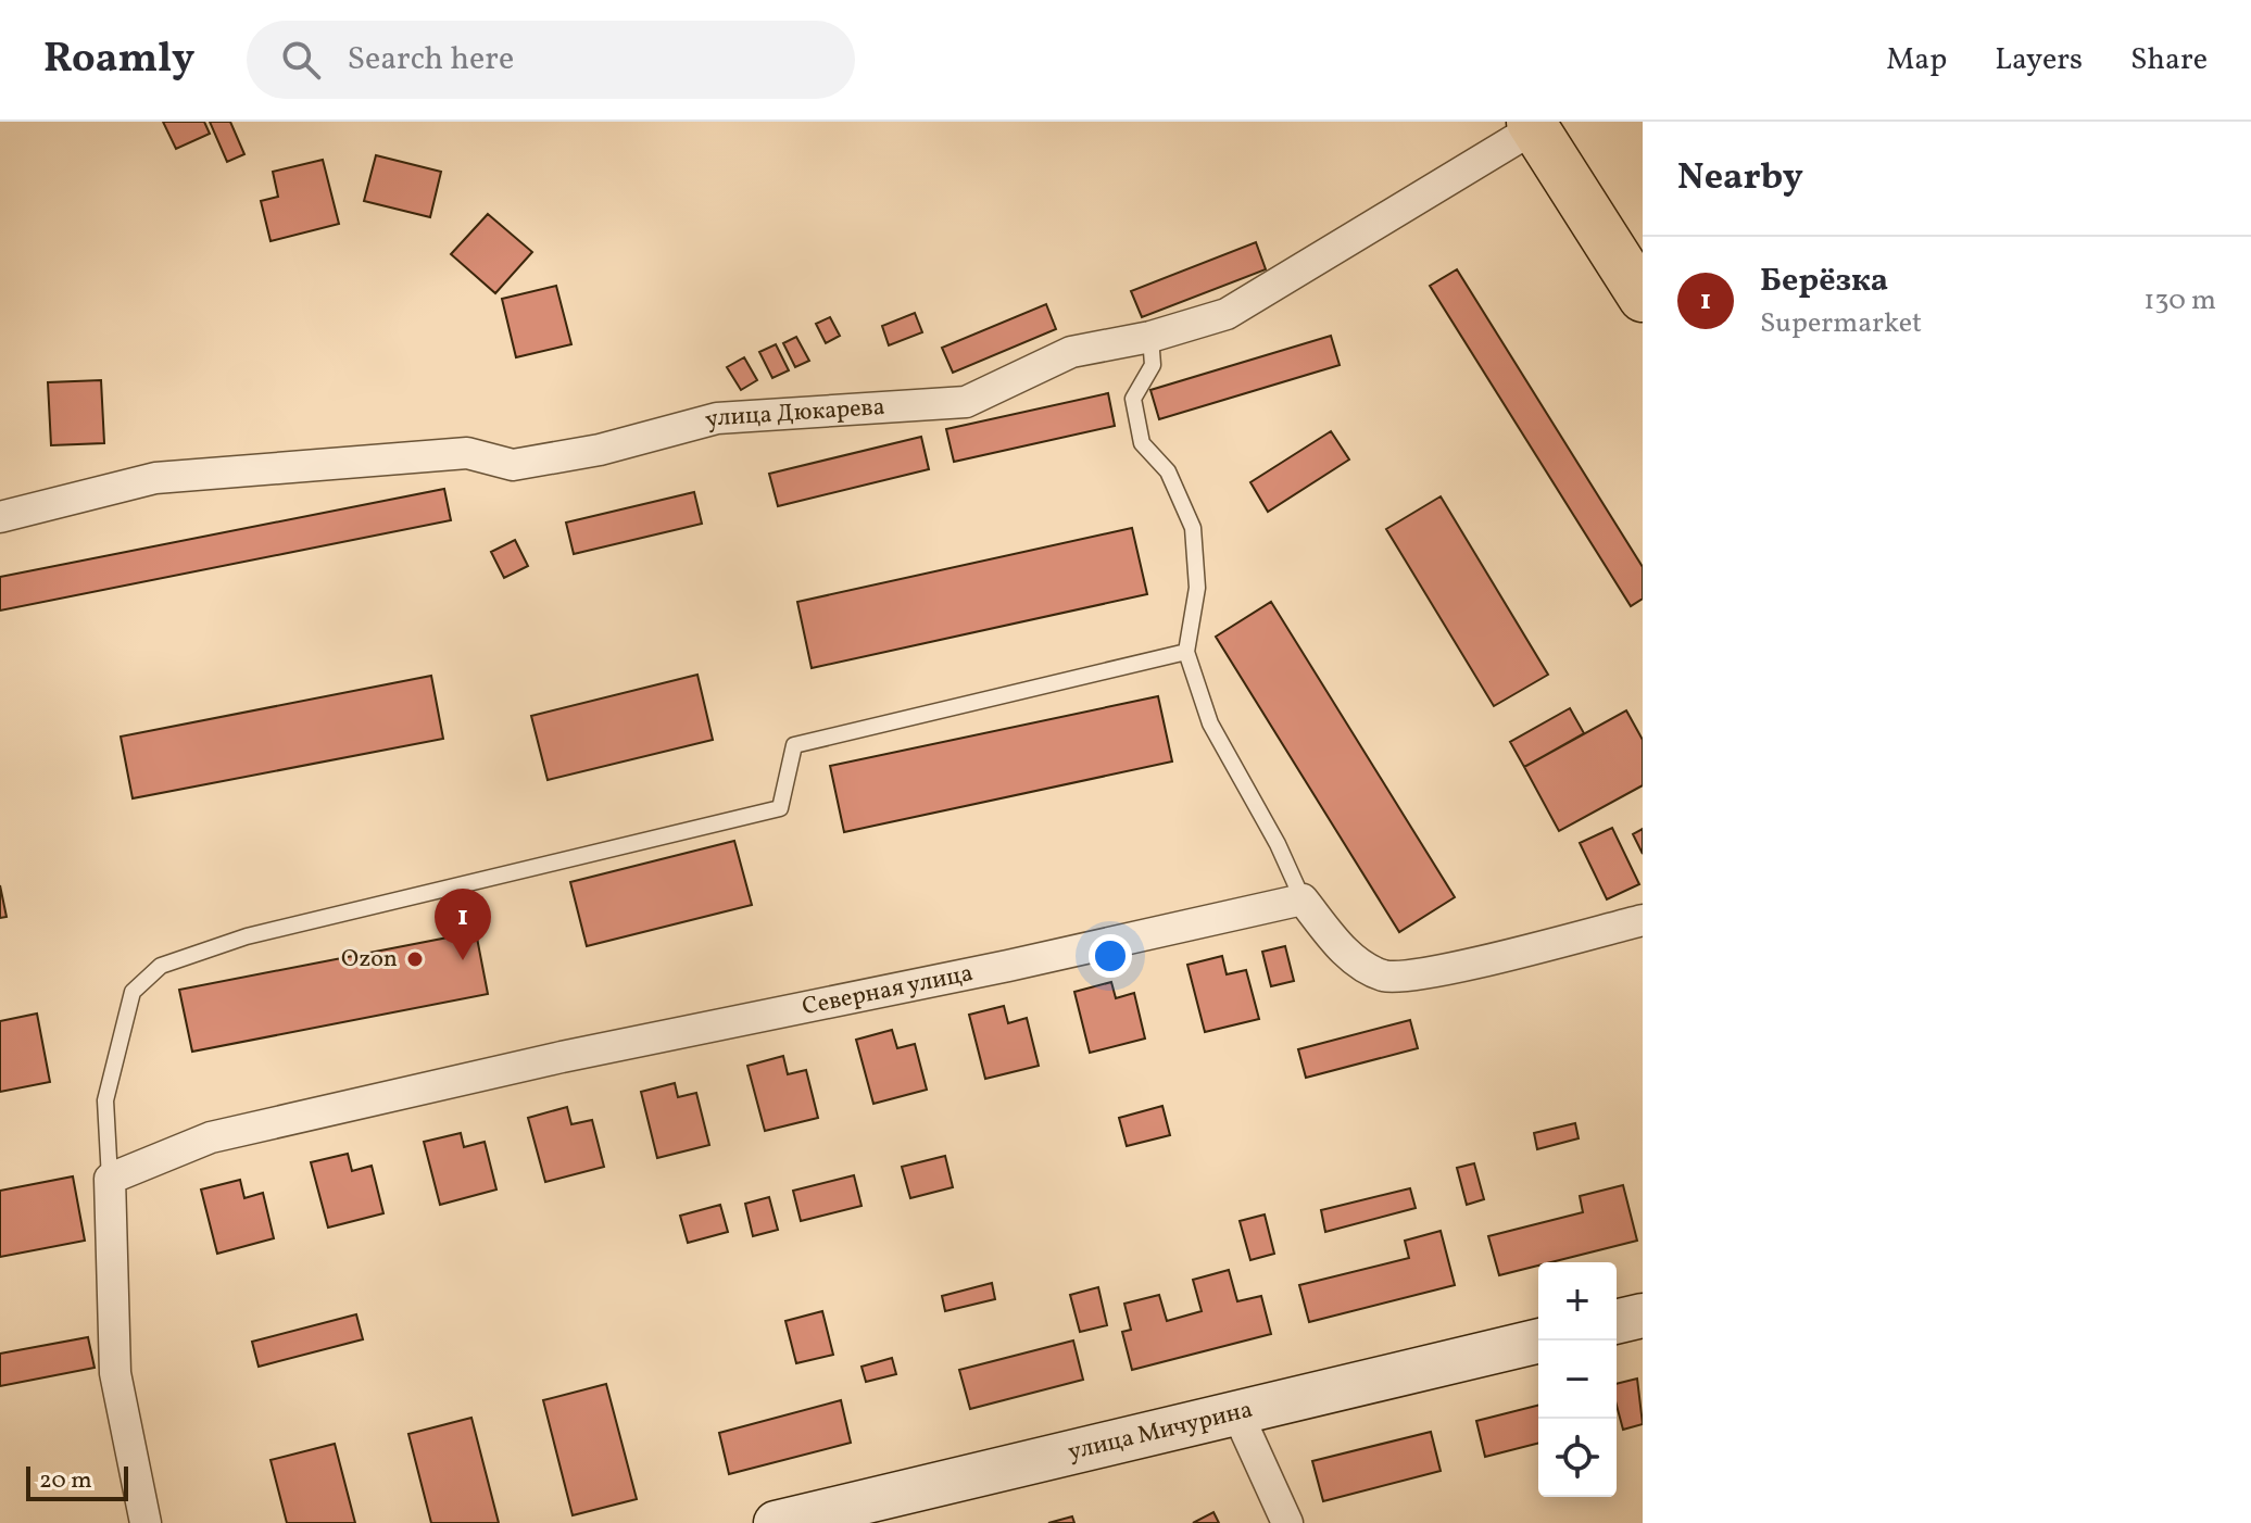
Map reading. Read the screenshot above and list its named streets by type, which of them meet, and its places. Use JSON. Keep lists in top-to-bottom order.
{
  "streets": {
    "street": ["улица Дюкарева", "Северная улица", "улица Мичурина"]
  },
  "places": ["Ozon"],
  "scale_bar": "20 m",
  "page": {
    "header": "Roamly",
    "search": "Search here",
    "nav": ["Map", "Layers", "Share"],
    "heading": "Nearby",
    "list": [
      {
        "mark": "1",
        "name": "Берёзка",
        "note": "Supermarket",
        "value": "130 m"
      }
    ],
    "pins": "1",
    "map_buttons": ["+", "−"],
    "scale": "20 m"
  }
}
